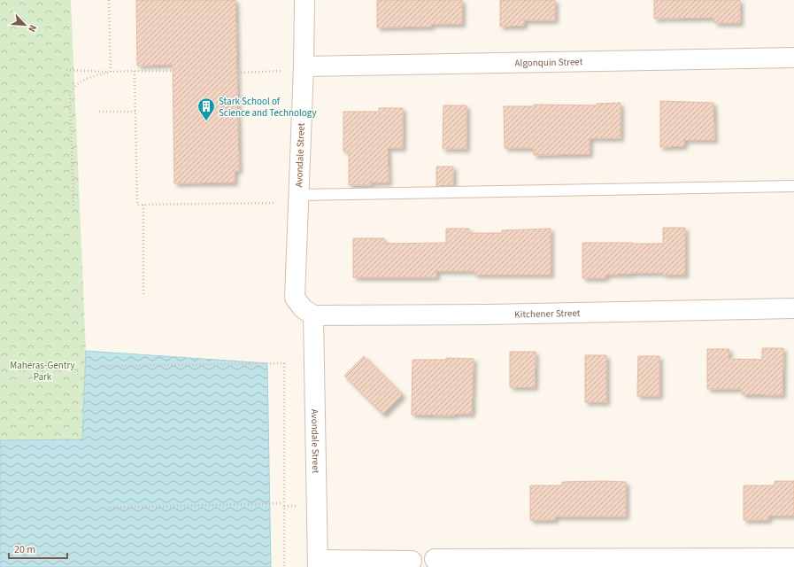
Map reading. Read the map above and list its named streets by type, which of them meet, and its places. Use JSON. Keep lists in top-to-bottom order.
{
  "streets": {
    "street": ["Algonquin Street", "Avondale Street", "Kitchener Street"]
  },
  "crossings": [
    ["Algonquin Street", "Avondale Street"],
    ["Avondale Street", "Kitchener Street"]
  ],
  "parks": ["Maheras-Gentry Park"],
  "places": {
    "building": ["Stark School of Science and Technology"]
  },
  "scale_bar": "20 m",
  "north": "bottom right"
}
